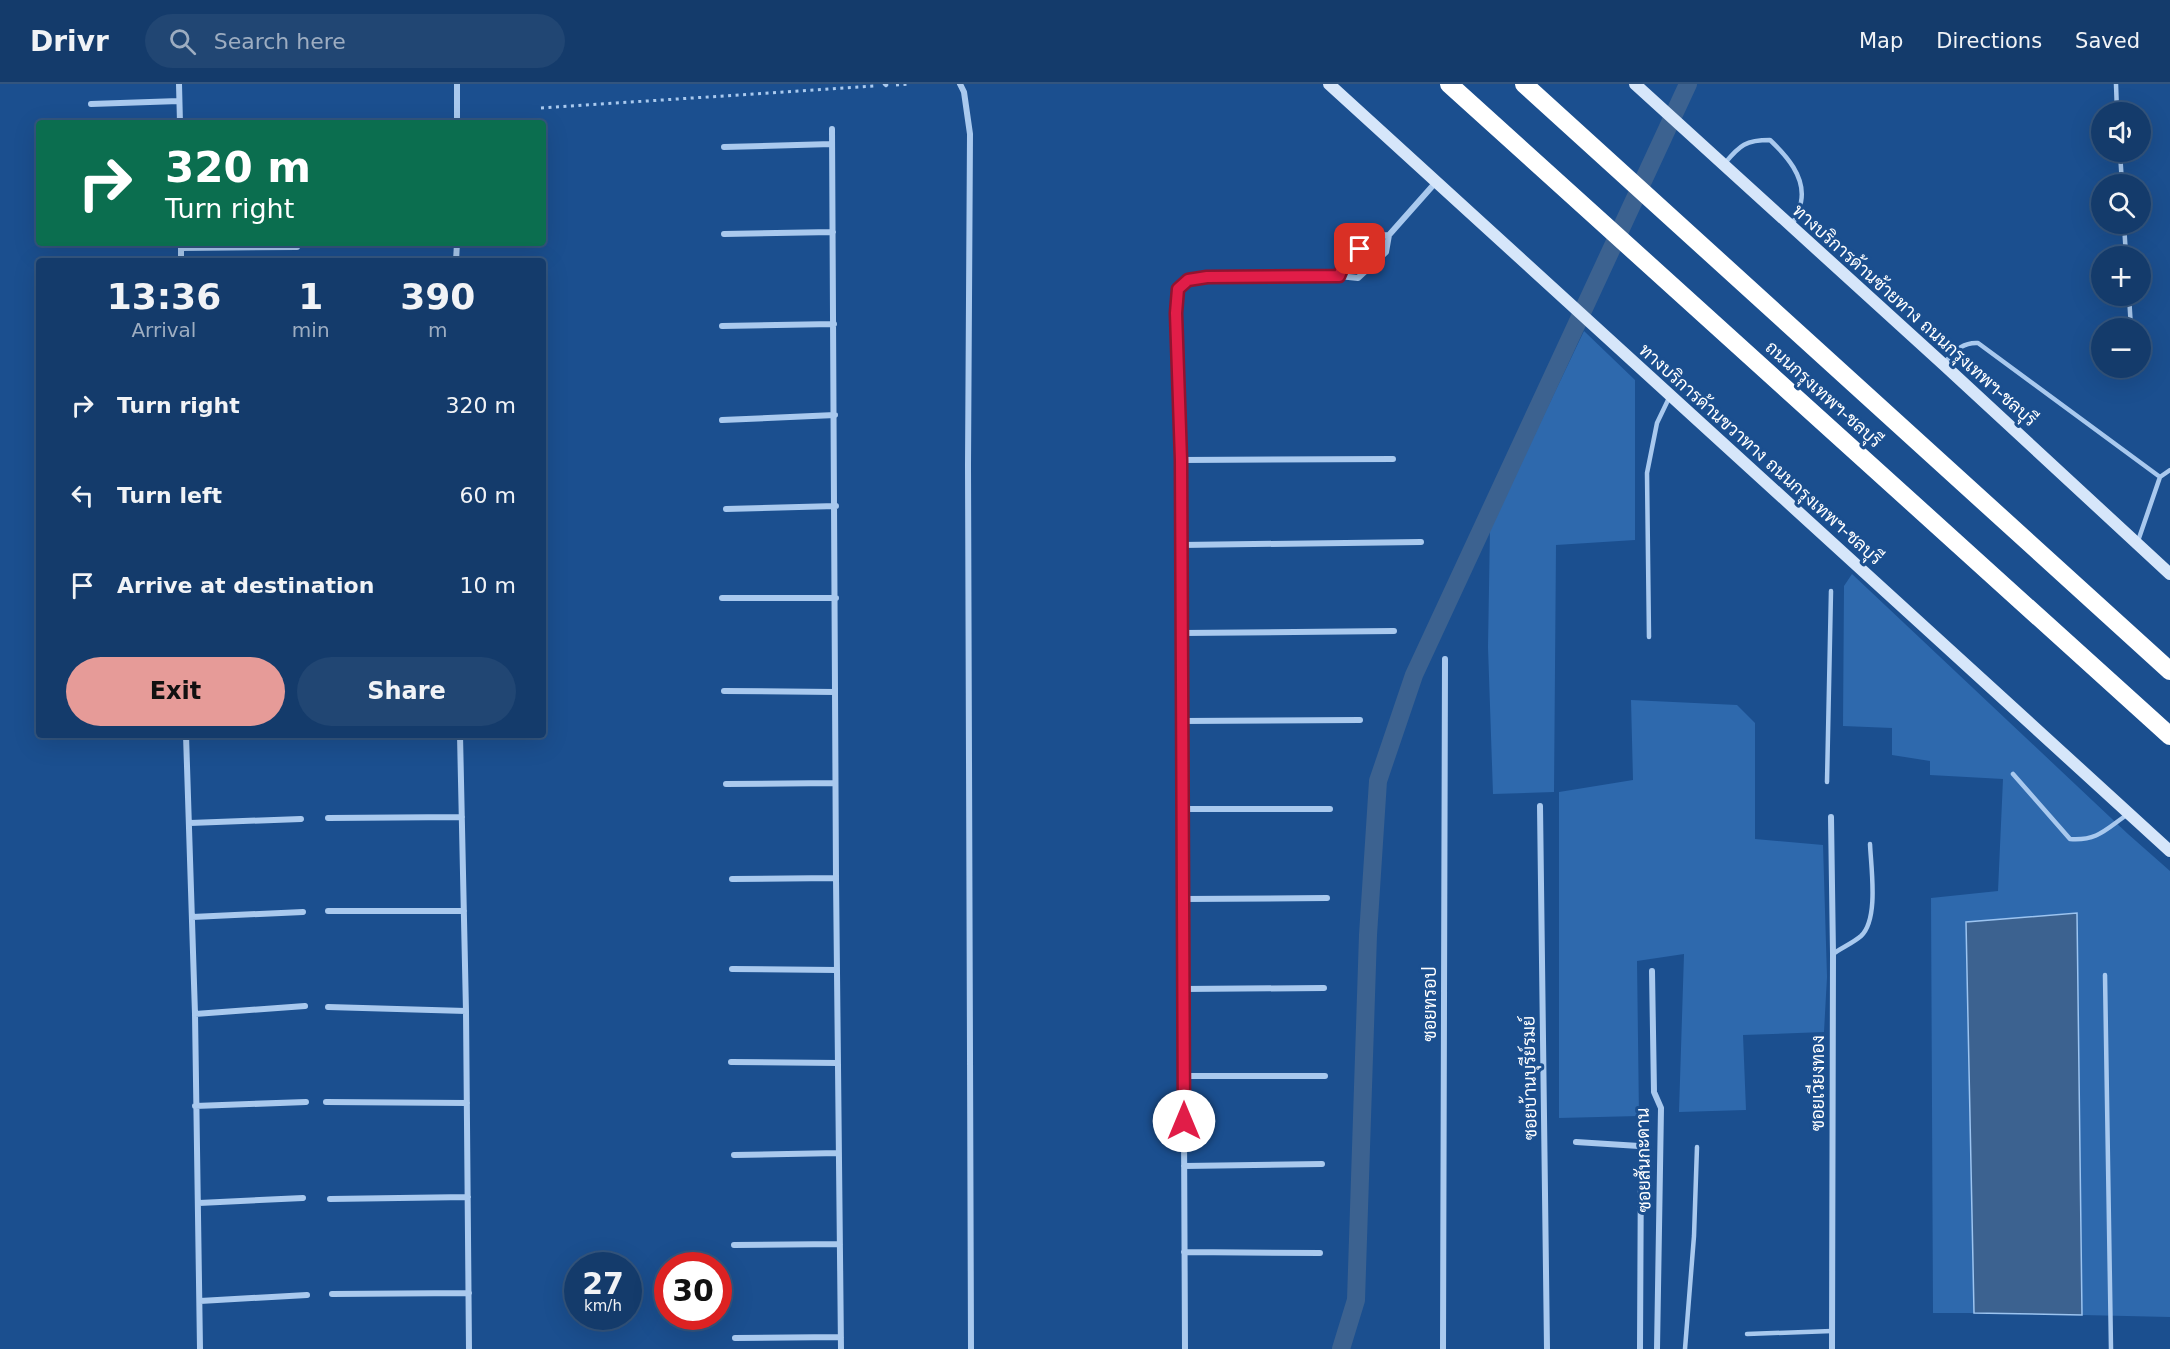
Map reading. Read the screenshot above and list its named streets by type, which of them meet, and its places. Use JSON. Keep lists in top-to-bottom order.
{
  "streets": {
    "highway": ["ถนนกรุงเทพฯ-ชลบุรี"],
    "main road": ["ทางบริการด้านซ้ายทาง ถนนกรุงเทพฯ-ชลบุรี", "ทางบริการด้านขวาทาง ถนนกรุงเทพฯ-ชลบุรี"],
    "street": [
      "ซอยทรอป",
      "ซอยบ้านบุรีย์รมย์",
      "ซอยเวียงทอง",
      "ซอยสันกะดาน"
    ]
  },
  "page": {
    "header": "Drivr",
    "search": "Search here",
    "nav": ["Map", "Directions", "Saved"],
    "map_buttons": ["+", "−"],
    "turn": ["320 m", "Turn right"],
    "eta": [
      "13:36",
      "Arrival",
      "1",
      "min",
      "390",
      "m"
    ],
    "list": [
      {
        "name": "Turn right",
        "value": "320 m"
      },
      {
        "name": "Turn left",
        "value": "60 m"
      },
      {
        "name": "Arrive at destination",
        "value": "10 m"
      }
    ],
    "buttons": ["Exit", "Share"],
    "speed": "27 km/h",
    "limit": "30"
  }
}
